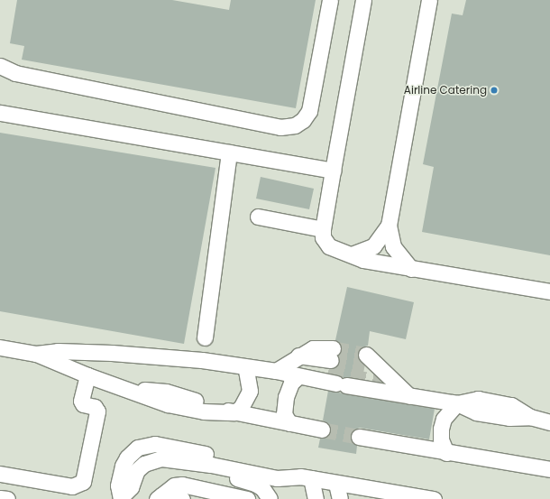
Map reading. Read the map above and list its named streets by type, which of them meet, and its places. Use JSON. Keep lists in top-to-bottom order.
{
  "places": ["Airline Catering"]
}
